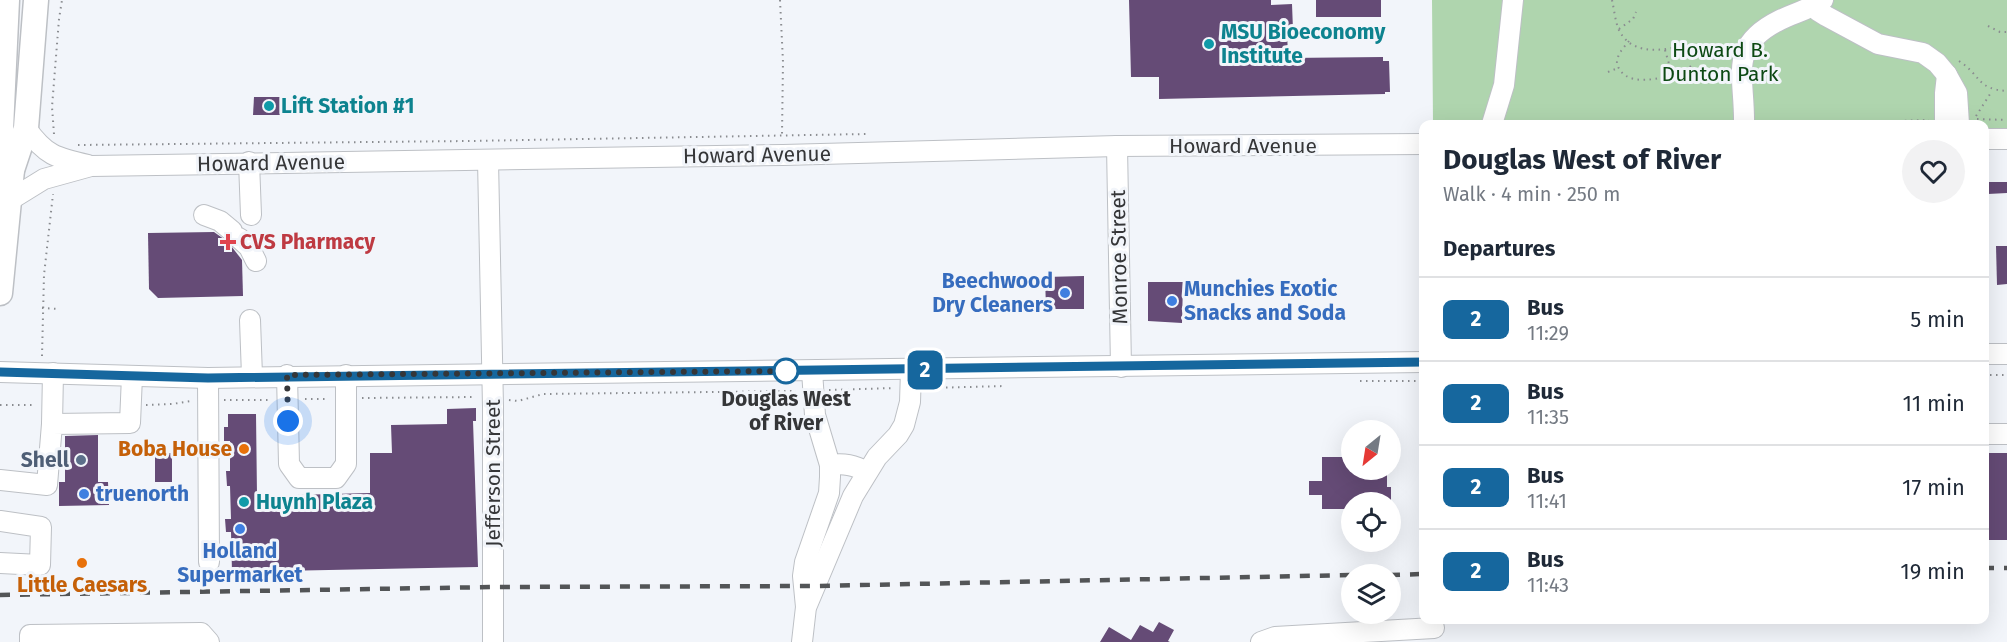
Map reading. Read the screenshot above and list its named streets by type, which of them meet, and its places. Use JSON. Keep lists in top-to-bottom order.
{
  "streets": {
    "street": ["Howard Avenue", "Monroe Street", "Jefferson Street"]
  },
  "crossings": [
    ["Howard Avenue", "Monroe Street"],
    ["Howard Avenue", "Jefferson Street"]
  ],
  "parks": ["Howard B. Dunton Park"],
  "places": {
    "other": [
      "MSU Bioeconomy Institute",
      "Lift Station #1",
      "Beechwood Dry Cleaners",
      "Munchies Exotic Snacks and Soda",
      "Douglas West of River",
      "Boba House",
      "Shell",
      "truenorth",
      "Huynh Plaza",
      "Holland Supermarket",
      "Little Caesars"
    ],
    "health": ["CVS Pharmacy"]
  },
  "lines": ["bus line 2"],
  "north": "bottom left",
  "page": {
    "on_map": "2",
    "heading": [
      ["Douglas West of River", "Walk · 4 min · 250 m"],
      "Departures"
    ],
    "list": [
      {
        "mark": "2",
        "name": "Bus",
        "note": "11:29",
        "value": "5 min"
      },
      {
        "mark": "2",
        "name": "Bus",
        "note": "11:35",
        "value": "11 min"
      },
      {
        "mark": "2",
        "name": "Bus",
        "note": "11:41",
        "value": "17 min"
      },
      {
        "mark": "2",
        "name": "Bus",
        "note": "11:43",
        "value": "19 min"
      }
    ]
  }
}
